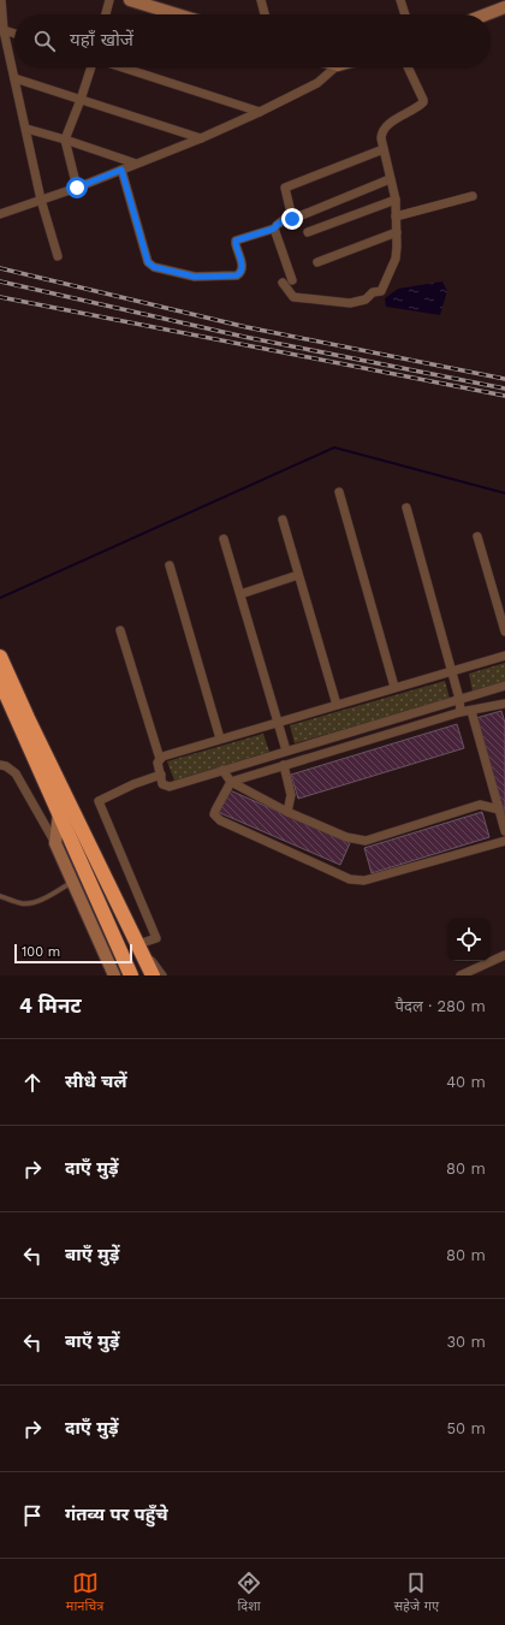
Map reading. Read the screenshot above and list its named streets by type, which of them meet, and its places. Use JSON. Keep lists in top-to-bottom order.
{
  "scale_bar": "100 m",
  "page": {
    "search": "यहाँ खोजें",
    "scale": "100 m",
    "heading": ["4 मिनट", "पैदल · 280 m"],
    "list": [
      ["सीधे चलें", "40 m"],
      ["दाएँ मुड़ें", "80 m"],
      ["बाएँ मुड़ें", "80 m"],
      ["बाएँ मुड़ें", "30 m"],
      ["दाएँ मुड़ें", "50 m"],
      "गंतव्य पर पहुँचे"
    ],
    "nav": ["मानचित्र", "दिशा", "सहेजे गए"]
  }
}
